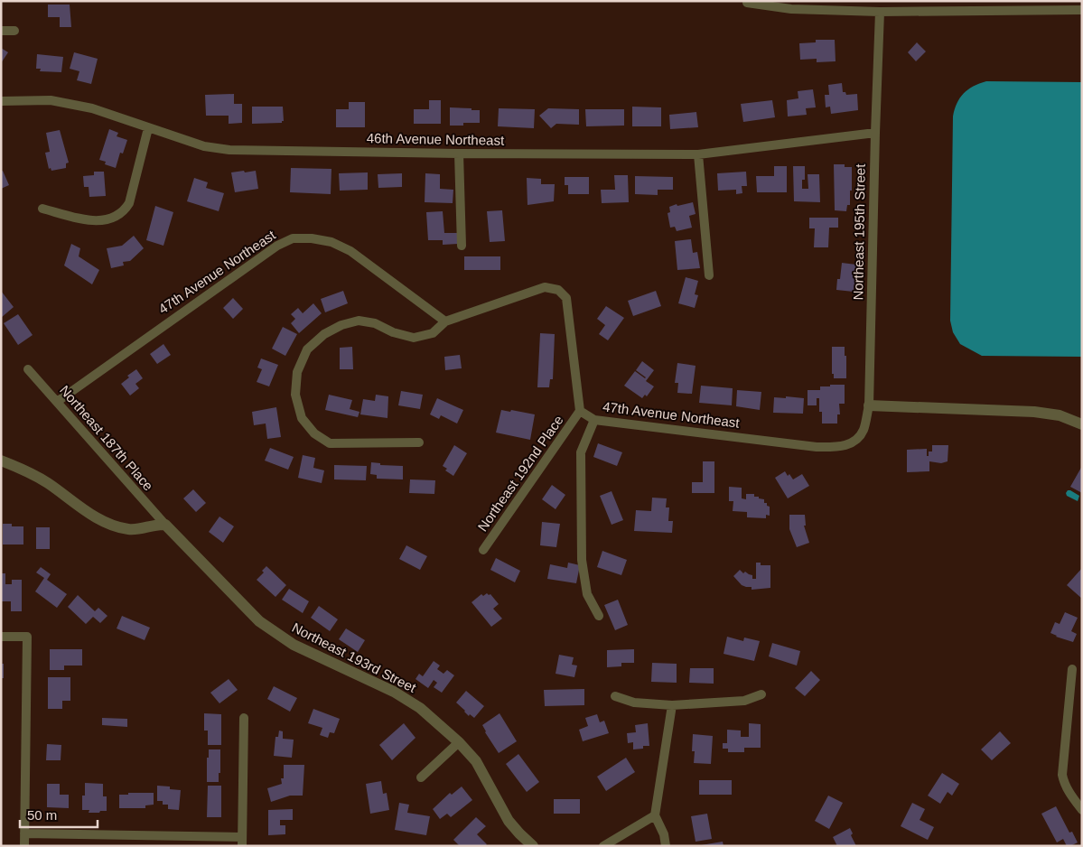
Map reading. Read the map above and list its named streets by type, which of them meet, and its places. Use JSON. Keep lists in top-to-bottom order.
{
  "streets": {
    "street": [
      "46th Avenue Northeast",
      "Northeast 195th Street",
      "47th Avenue Northeast",
      "Northeast 187th Place",
      "Northeast 192nd Place",
      "Northeast 193rd Street"
    ]
  },
  "crossings": [
    ["46th Avenue Northeast", "Northeast 195th Street"],
    ["Northeast 195th Street", "47th Avenue Northeast"],
    ["47th Avenue Northeast", "Northeast 187th Place"],
    ["47th Avenue Northeast", "Northeast 192nd Place"],
    ["Northeast 187th Place", "Northeast 193rd Street"]
  ],
  "scale_bar": "50 m"
}
